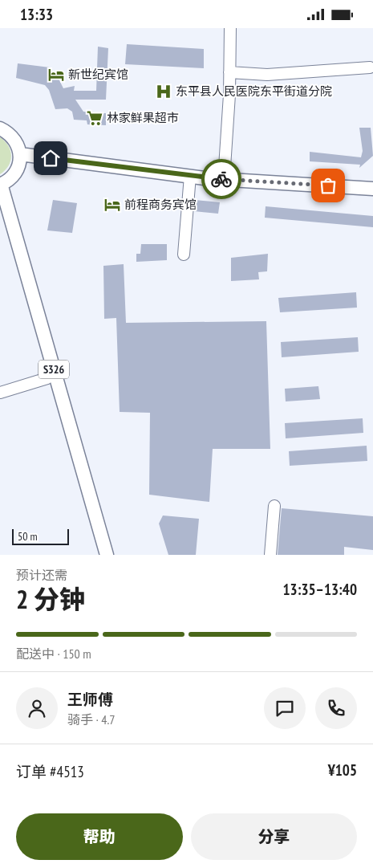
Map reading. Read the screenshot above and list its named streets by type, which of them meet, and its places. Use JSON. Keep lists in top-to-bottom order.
{
  "streets": {
    "main road": ["S326"]
  },
  "places": {
    "hotel": ["新世纪宾馆", "前程商务宾馆"],
    "hospital": ["东平县人民医院东平街道分院"],
    "supermarket": ["林家鲜果超市"]
  },
  "scale_bar": "50 m",
  "page": {
    "status": "13:33",
    "scale": "50 m",
    "heading": ["2 分钟", "预计还需", "13:35–13:40"],
    "panel": [
      "王师傅",
      "骑手 · 4.7",
      "订单 #4513",
      "¥105"
    ],
    "bar": "配送中 · 150 m",
    "buttons": ["帮助", "分享"]
  }
}
